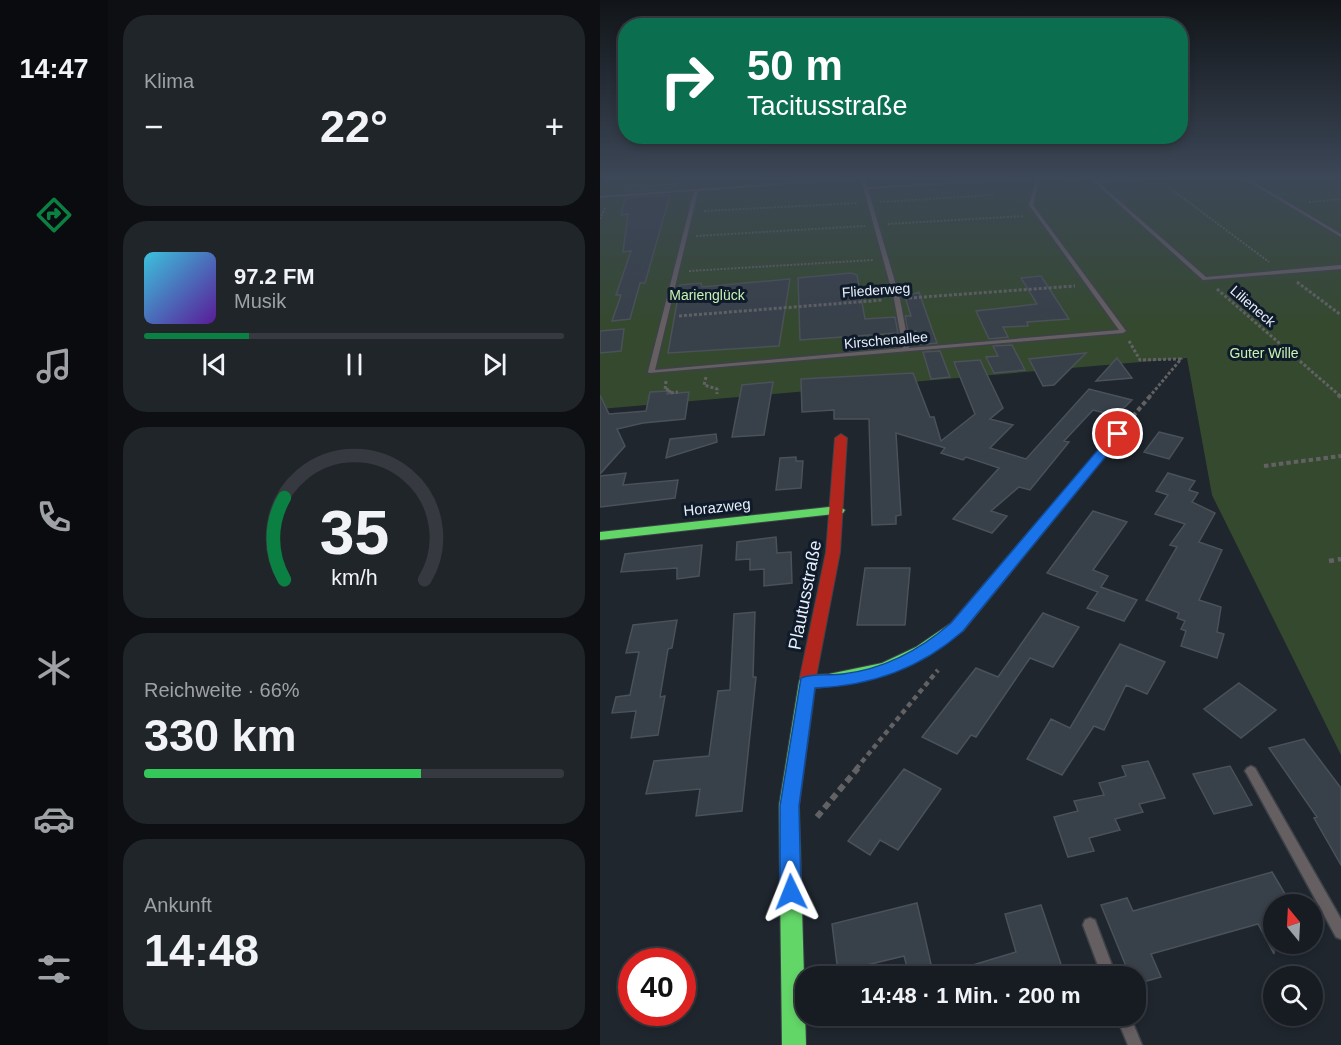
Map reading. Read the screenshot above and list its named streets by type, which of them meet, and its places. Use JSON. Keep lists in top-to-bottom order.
{
  "streets": {
    "street": ["Horazweg", "Plautusstraße"],
    "lane": ["Kirschenallee"],
    "path": ["Fliederweg", "Lilieneck"]
  },
  "crossings": [
    ["Fliederweg", "Kirschenallee"],
    ["Horazweg", "Plautusstraße"]
  ],
  "parks": ["Marienglück", "Guter Wille"],
  "north": "top",
  "page": {
    "tabs": "14:47",
    "tile": [
      "Klima",
      ["Reichweite · 66%", "330 km"],
      ["Ankunft", "14:48"]
    ],
    "turn": ["50 m", "Tacitusstraße"],
    "heat": ["−", "22°", "+"],
    "song": ["97.2 FM", "Musik"],
    "limit": "40",
    "trip": "14:48 · 1 Min. · 200 m",
    "gauge": ["35", "km/h"]
  }
}
